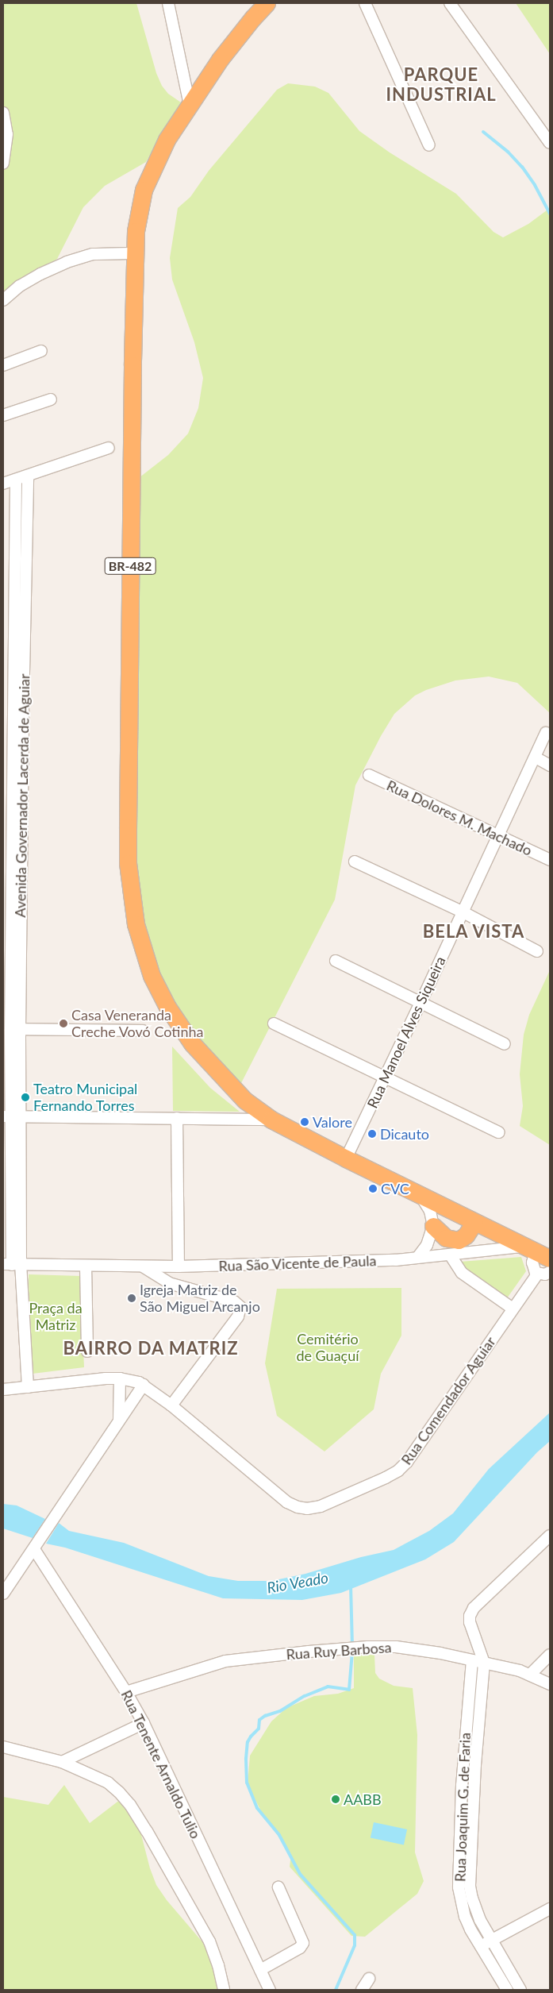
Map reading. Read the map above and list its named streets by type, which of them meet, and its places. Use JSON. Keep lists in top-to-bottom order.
{
  "streets": {
    "highway": ["BR-482"],
    "street": [
      "Avenida Governador Lacerda de Aguiar",
      "Rua Dolores M. Machado",
      "Rua Manoel Alves Siqueira",
      "Rua São Vicente de Paula",
      "Rua Comendador Aguiar",
      "Rua Ruy Barbosa",
      "Rua Tenente Arnaldo Tulio",
      "Rua Joaquim G. de Faria"
    ]
  },
  "crossings": [
    ["BR-482", "Rua Manoel Alves Siqueira"],
    ["BR-482", "Rua São Vicente de Paula"],
    ["Avenida Governador Lacerda de Aguiar", "Rua São Vicente de Paula"],
    ["Rua Dolores M. Machado", "Rua Manoel Alves Siqueira"],
    ["Rua Ruy Barbosa", "Rua Tenente Arnaldo Tulio"],
    ["Rua Ruy Barbosa", "Rua Joaquim G. de Faria"]
  ],
  "districts": ["PARQUE INDUSTRIAL", "BELA VISTA", "BAIRRO DA MATRIZ"],
  "water": ["Rio Veado"],
  "parks": ["Praça da Matriz", "Cemitério de Guaçuí"],
  "places": [
    "Casa Veneranda Creche Vovó Cotinha",
    "Teatro Municipal Fernando Torres",
    "Valore",
    "Dicauto",
    "CVC",
    "Igreja Matriz de São Miguel Arcanjo",
    "AABB"
  ]
}
